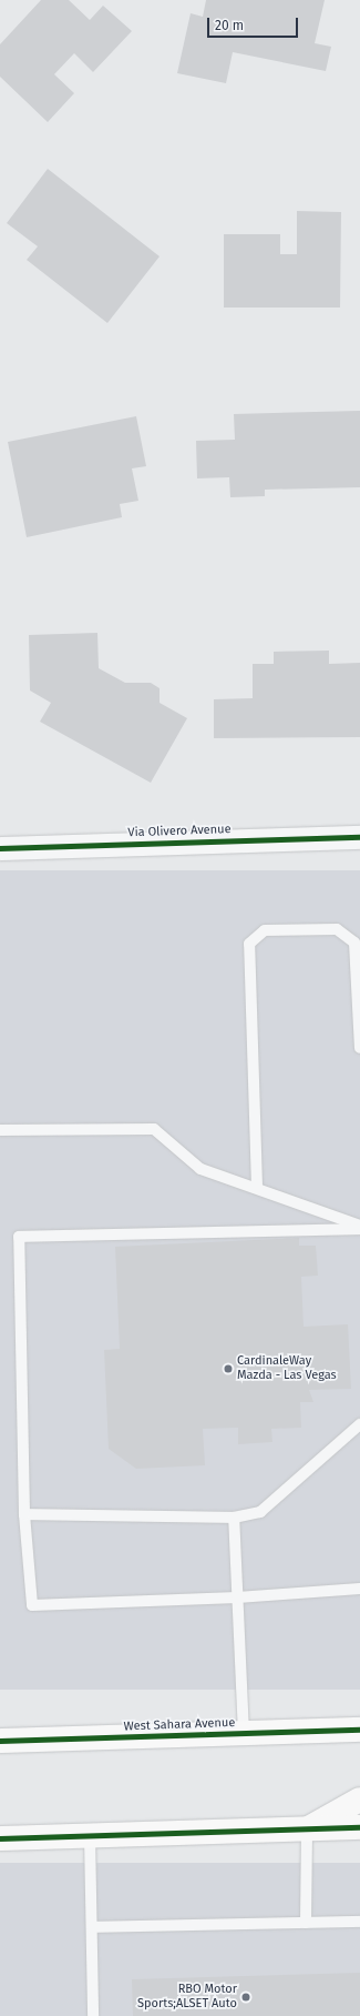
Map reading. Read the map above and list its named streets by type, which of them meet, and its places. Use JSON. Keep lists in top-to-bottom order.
{
  "streets": {
    "main road": ["West Sahara Avenue"],
    "street": ["Via Olivero Avenue"]
  },
  "places": ["CardinaleWay Mazda - Las Vegas", "RBO Motor Sports;ALSET Auto"],
  "scale_bar": "20 m"
}
